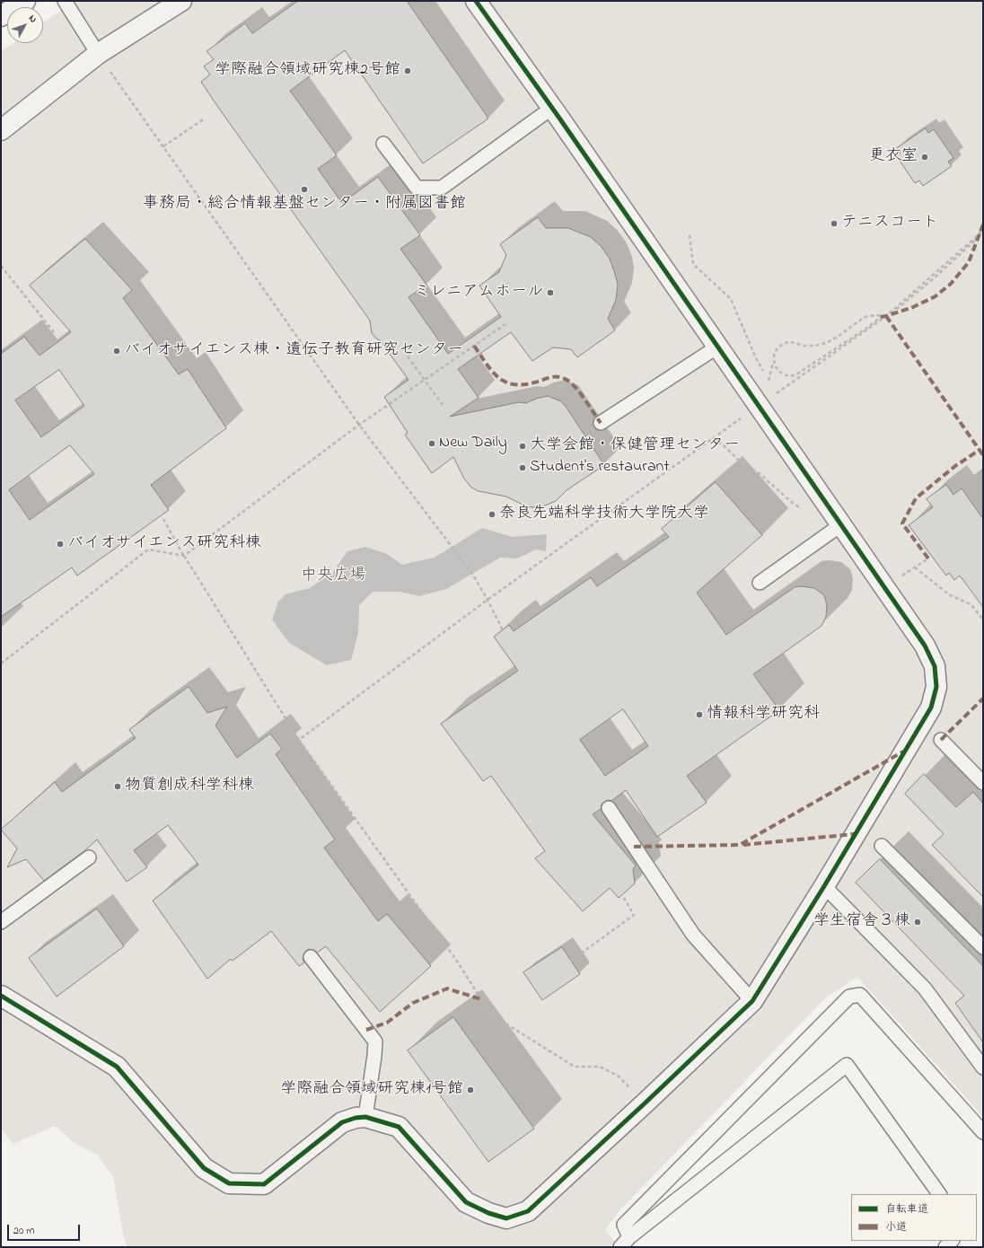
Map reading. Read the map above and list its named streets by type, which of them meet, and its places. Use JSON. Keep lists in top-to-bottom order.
{
  "parks": ["中央広場"],
  "places": [
    "学際融合領域研究棟2号館",
    "更衣室",
    "事務局・総合情報基盤センター・附属図書館",
    "テニスコート",
    "ミレニアムホール",
    "バイオサイエンス棟・遺伝子教育研究センター",
    "New Daily",
    "大学会館・保健管理センター",
    "Student's restaurant",
    "奈良先端科学技術大学院大学",
    "バイオサイエンス研究科棟",
    "情報科学研究科",
    "物質創成科学科棟",
    "学生宿舎３棟",
    "学際融合領域研究棟1号館"
  ],
  "legend": ["自転車道", "小道"],
  "scale_bar": "20 m",
  "north": "top right"
}
